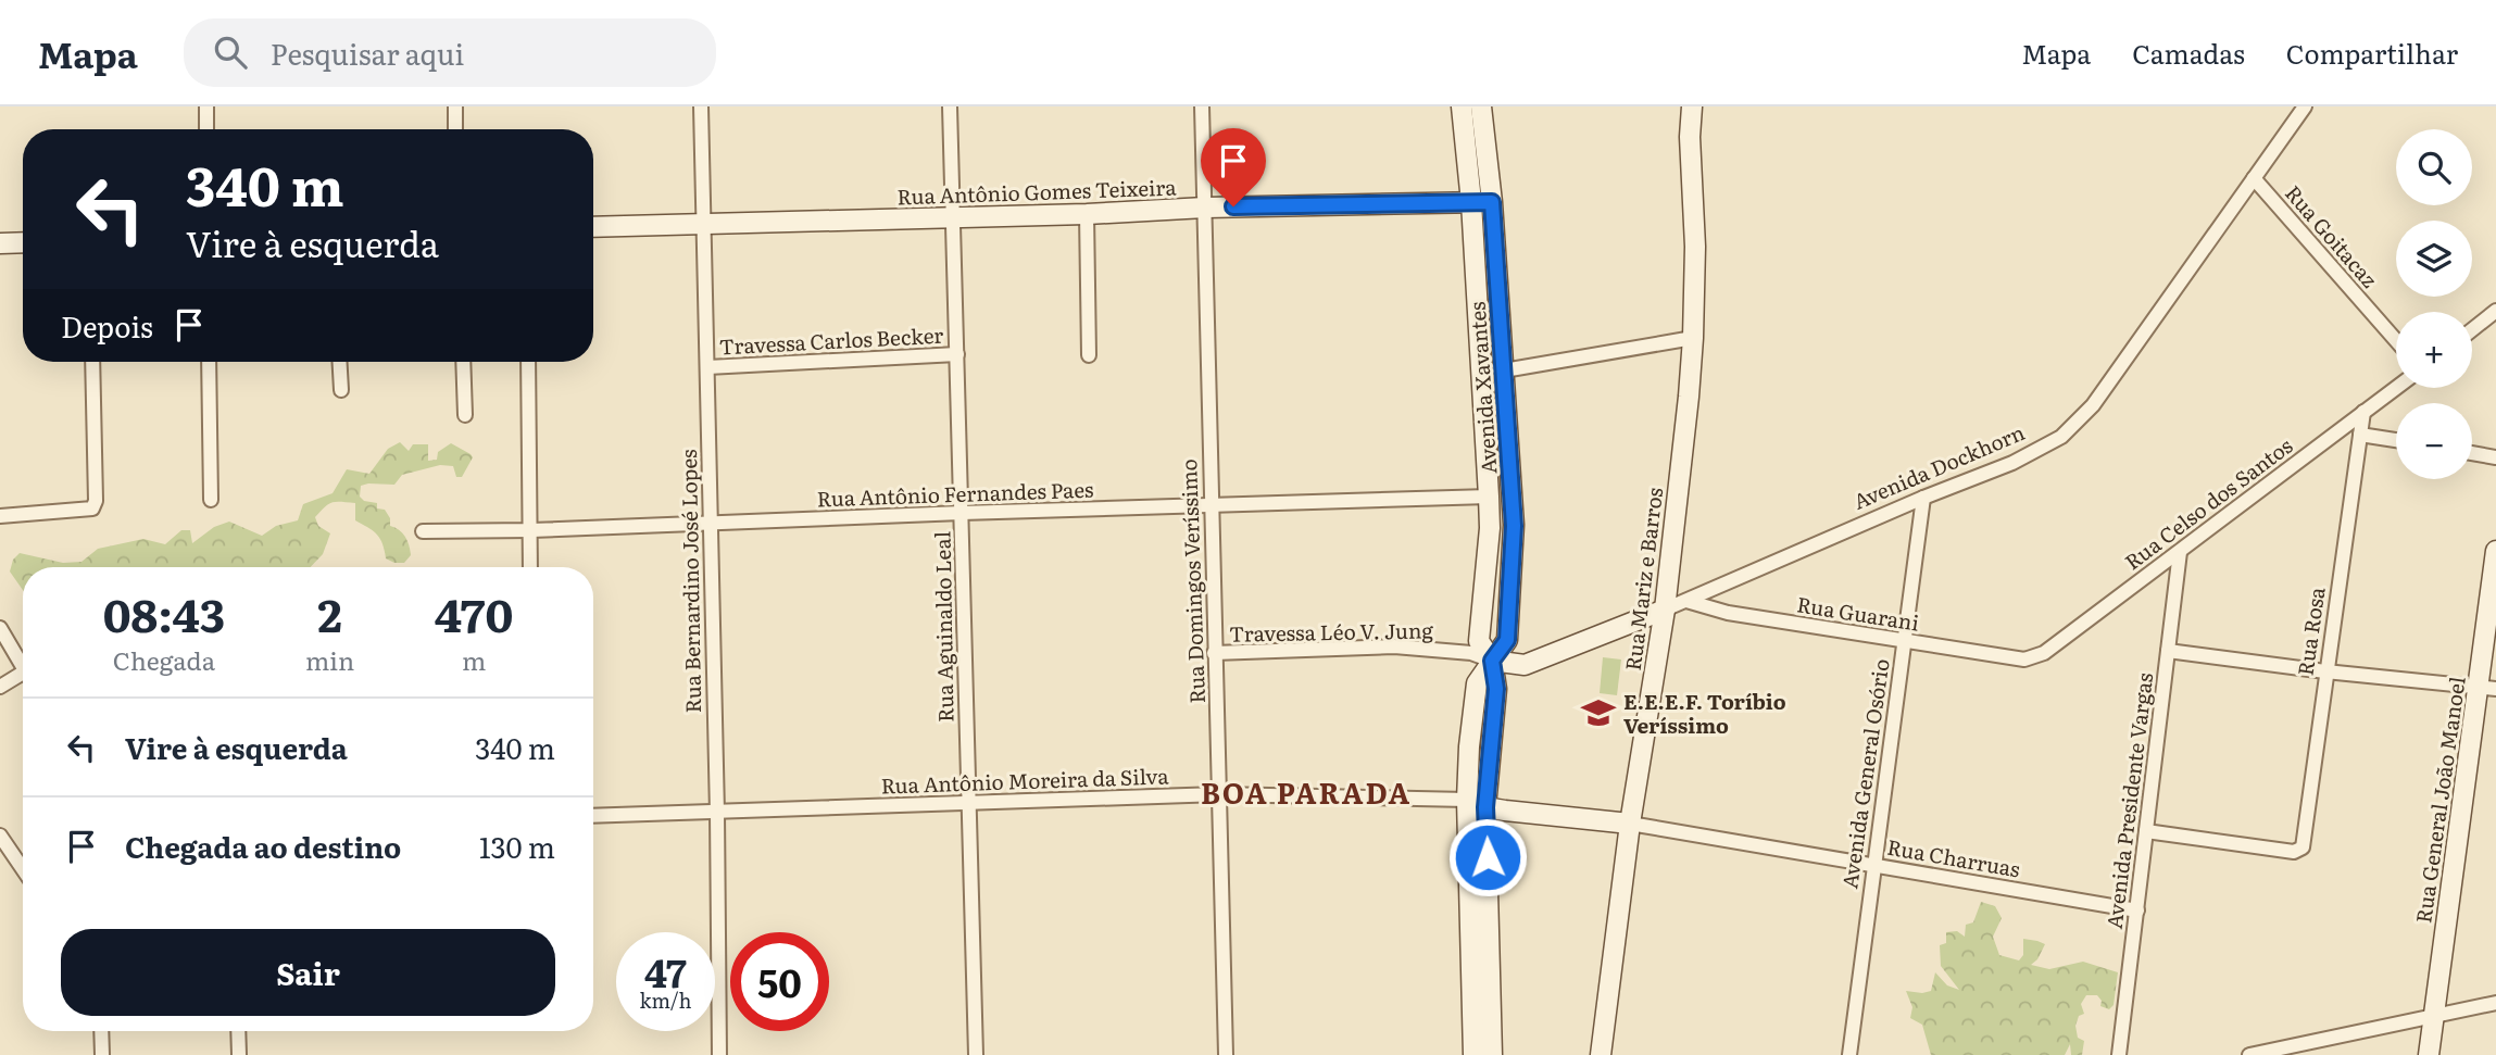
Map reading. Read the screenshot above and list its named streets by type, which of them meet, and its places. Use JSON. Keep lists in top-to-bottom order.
{
  "streets": {
    "street": [
      "Rua Antônio Gomes Teixeira",
      "Rua Goitacaz",
      "Travessa Carlos Becker",
      "Avenida Xavantes",
      "Avenida Dockhorn",
      "Rua Antônio Fernandes Paes",
      "Rua Celso dos Santos",
      "Rua Mariz e Barros",
      "Rua Bernardino José Lopes",
      "Rua Domingos Veríssimo",
      "Rua Guarani",
      "Rua Aguinaldo Leal",
      "Travessa Léo V. Jung",
      "Rua Rosa",
      "Avenida General Osório",
      "Rua Antônio Moreira da Silva",
      "Rua General João Manoel",
      "Avenida Presidente Vargas",
      "Rua Charruas"
    ]
  },
  "crossings": [
    ["Rua Antônio Gomes Teixeira", "Avenida Xavantes"],
    ["Rua Antônio Gomes Teixeira", "Rua Bernardino José Lopes"],
    ["Rua Antônio Gomes Teixeira", "Rua Domingos Veríssimo"],
    ["Rua Antônio Gomes Teixeira", "Rua Aguinaldo Leal"],
    ["Rua Goitacaz", "Avenida Dockhorn"],
    ["Travessa Carlos Becker", "Rua Bernardino José Lopes"],
    ["Travessa Carlos Becker", "Rua Aguinaldo Leal"],
    ["Avenida Xavantes", "Avenida Dockhorn"],
    ["Avenida Xavantes", "Rua Antônio Fernandes Paes"],
    ["Avenida Xavantes", "Travessa Léo V. Jung"],
    ["Avenida Dockhorn", "Rua Mariz e Barros"],
    ["Avenida Dockhorn", "Rua Guarani"],
    ["Avenida Dockhorn", "Travessa Léo V. Jung"],
    ["Avenida Dockhorn", "Avenida General Osório"],
    ["Rua Antônio Fernandes Paes", "Rua Bernardino José Lopes"],
    ["Rua Antônio Fernandes Paes", "Rua Domingos Veríssimo"],
    ["Rua Antônio Fernandes Paes", "Rua Aguinaldo Leal"],
    ["Rua Celso dos Santos", "Rua Guarani"],
    ["Rua Celso dos Santos", "Rua Rosa"],
    ["Rua Celso dos Santos", "Avenida Presidente Vargas"],
    ["Rua Mariz e Barros", "Rua Charruas"],
    ["Rua Bernardino José Lopes", "Rua Antônio Moreira da Silva"],
    ["Rua Domingos Veríssimo", "Travessa Léo V. Jung"],
    ["Rua Domingos Veríssimo", "Rua Antônio Moreira da Silva"],
    ["Rua Guarani", "Avenida General Osório"],
    ["Rua Aguinaldo Leal", "Rua Antônio Moreira da Silva"],
    ["Rua Rosa", "Avenida Presidente Vargas"],
    ["Avenida General Osório", "Rua Charruas"],
    ["Avenida Presidente Vargas", "Rua Charruas"]
  ],
  "districts": ["BOA PARADA"],
  "places": {
    "school or university": ["E.E.E.F. Toríbio Veríssimo"]
  },
  "page": {
    "header": "Mapa",
    "search": "Pesquisar aqui",
    "nav": ["Mapa", "Camadas", "Compartilhar"],
    "map_buttons": ["+", "−"],
    "turn": ["340 m", "Vire à esquerda"],
    "then": "Depois",
    "eta": [
      "08:43",
      "Chegada",
      "2",
      "min",
      "470",
      "m"
    ],
    "list": [
      {
        "name": "Vire à esquerda",
        "value": "340 m"
      },
      {
        "name": "Chegada ao destino",
        "value": "130 m"
      }
    ],
    "buttons": "Sair",
    "speed": "47 km/h",
    "limit": "50"
  }
}
